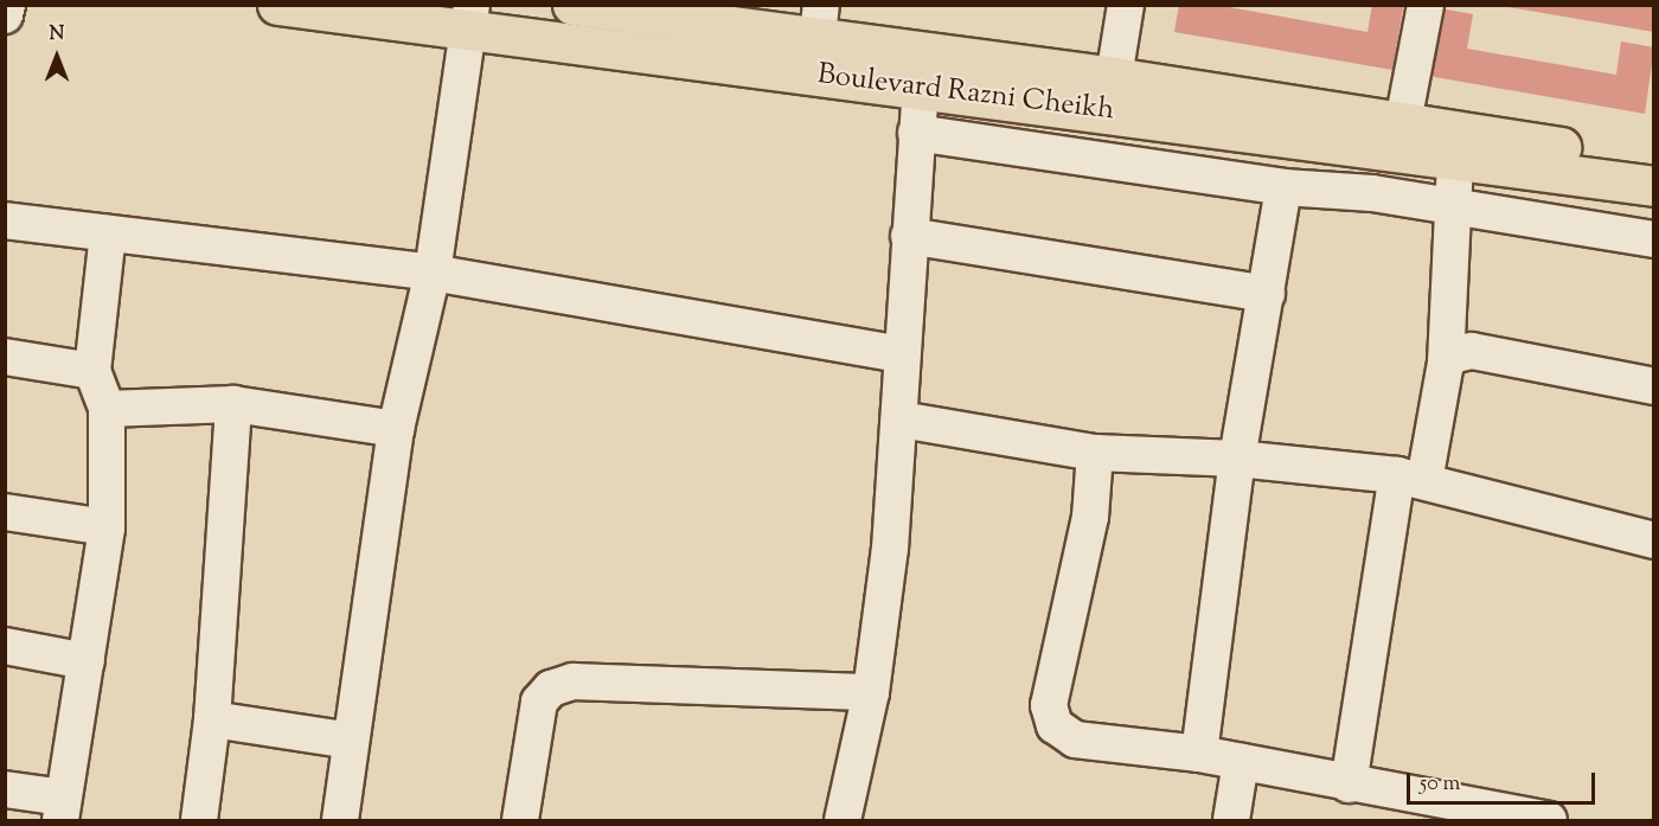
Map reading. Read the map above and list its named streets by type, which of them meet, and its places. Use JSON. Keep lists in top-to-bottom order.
{
  "streets": {
    "main road": ["Boulevard Razni Cheikh"]
  },
  "scale_bar": "50 m",
  "north": "top"
}
